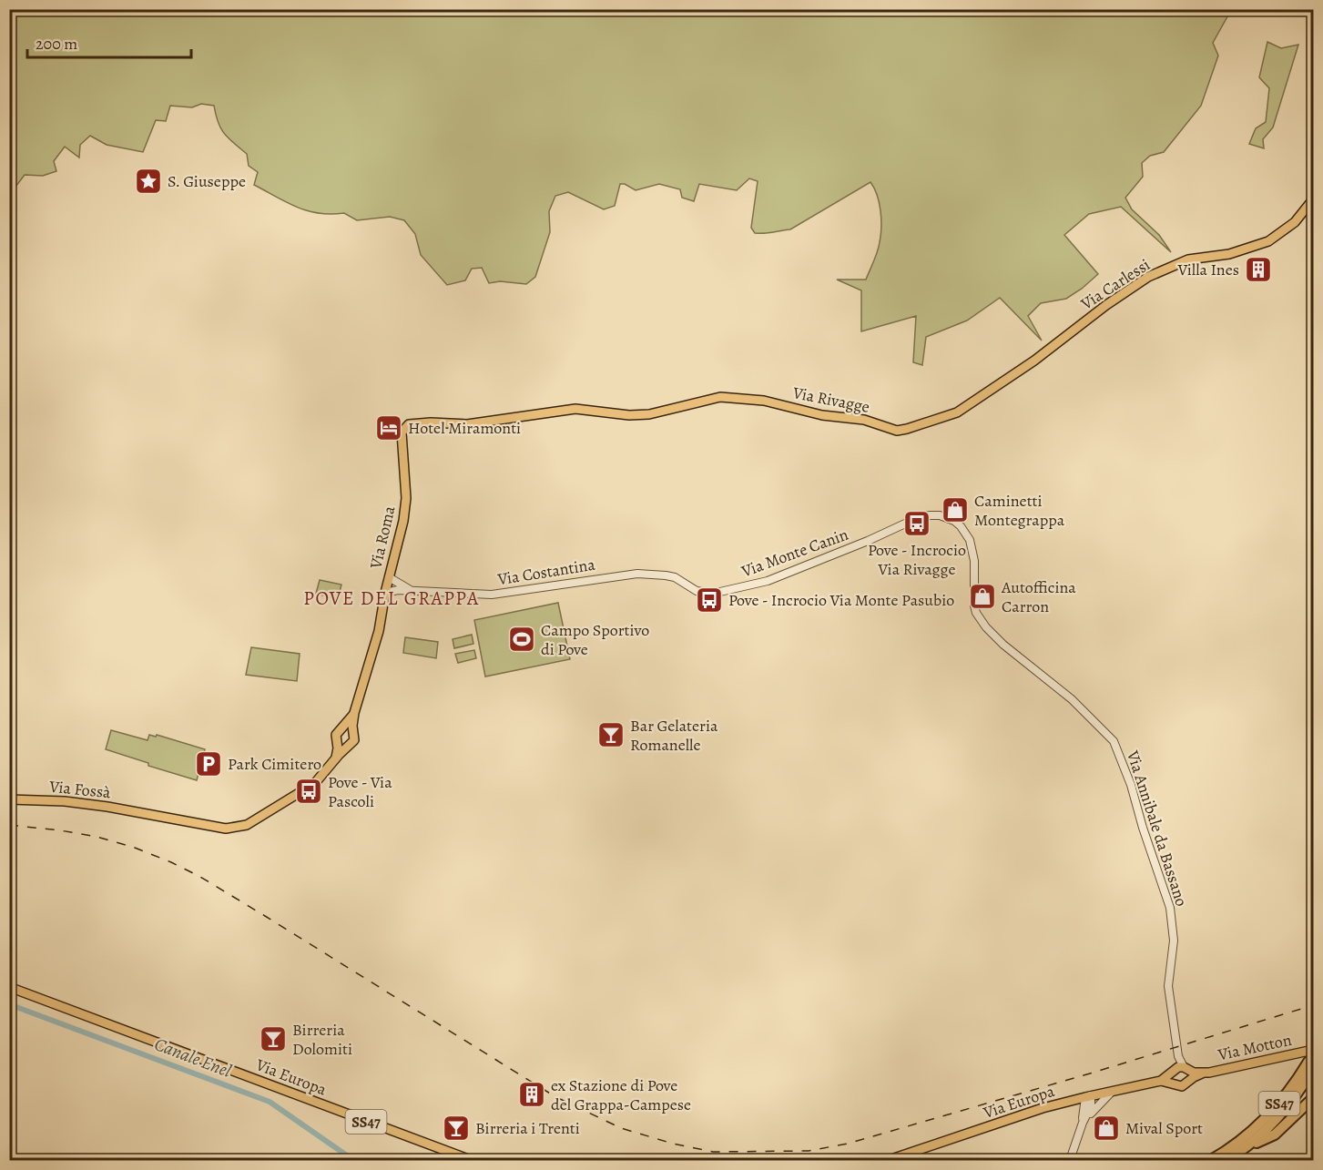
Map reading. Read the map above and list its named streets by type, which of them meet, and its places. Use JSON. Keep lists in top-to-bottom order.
{
  "streets": {
    "highway": ["SS47"],
    "main road": [
      "Via Carlessi",
      "Via Rivagge",
      "Via Roma",
      "Via Fossà",
      "Via Motton",
      "Via Europa"
    ],
    "street": ["Via Monte Canin", "Via Costantina", "Via Annibale da Bassano"]
  },
  "crossings": [
    ["Via Carlessi", "Via Rivagge"],
    ["Via Rivagge", "Via Roma"],
    ["Via Roma", "Via Costantina"],
    ["Via Roma", "Via Fossà"],
    ["Via Monte Canin", "Via Costantina"],
    ["Via Monte Canin", "Via Annibale da Bassano"],
    ["Via Annibale da Bassano", "Via Motton"],
    ["Via Annibale da Bassano", "Via Europa"],
    ["Via Motton", "Via Europa"]
  ],
  "districts": ["POVE DEL GRAPPA"],
  "water": ["Canale Enel"],
  "places": {
    "place": ["S. Giuseppe"],
    "building": ["Villa Ines", "ex Stazione di Pove del Grappa-Campese"],
    "hotel": ["Hotel Miramonti"],
    "shop": ["Caminetti Montegrappa", "Autofficina Carron", "Mival Sport"],
    "bus stop": ["Pove - Incrocio Via Rivagge", "Pove - Incrocio Via Monte Pasubio", "Pove - Via Pascoli"],
    "sports": ["Campo Sportivo di Pove"],
    "bar": ["Bar Gelateria Romanelle", "Birreria Dolomiti", "Birreria i Trenti"],
    "parking": ["Park Cimitero"]
  },
  "scale_bar": "200 m"
}
